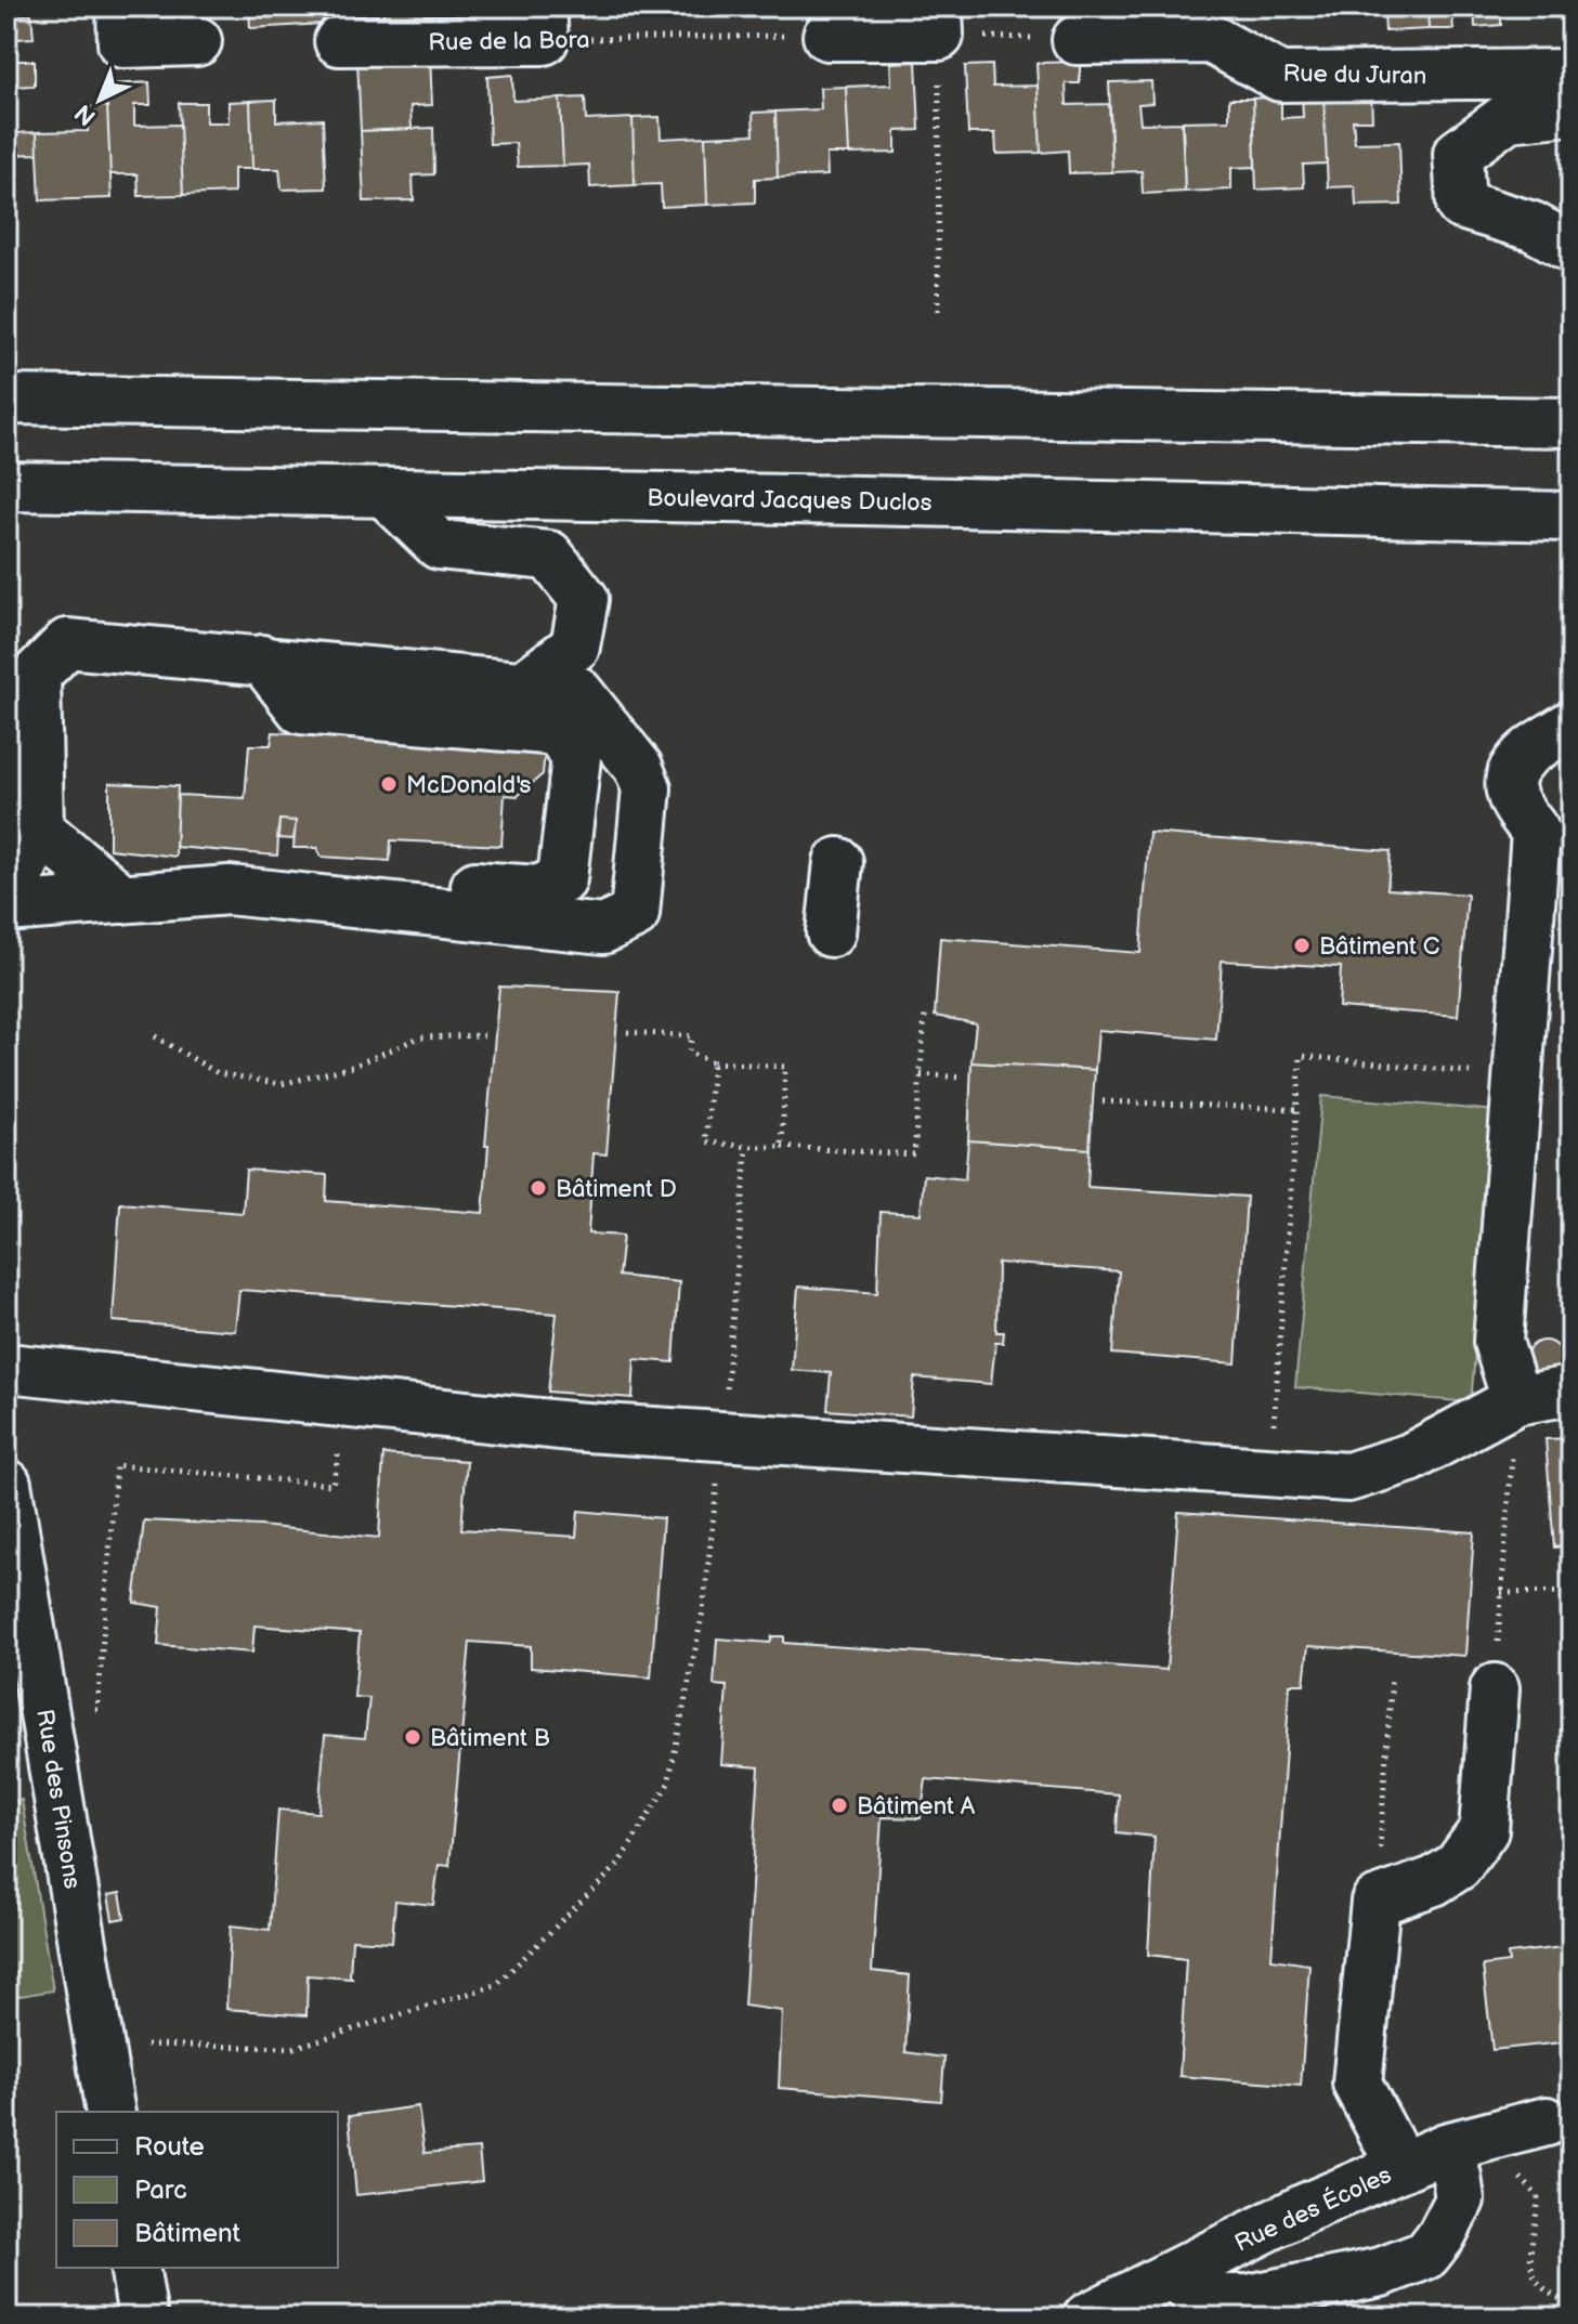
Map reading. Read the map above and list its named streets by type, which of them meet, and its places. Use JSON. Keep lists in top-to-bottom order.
{
  "streets": {
    "street": [
      "Rue de la Bora",
      "Rue du Juran",
      "Boulevard Jacques Duclos",
      "Rue des Pinsons",
      "Rue des Écoles"
    ]
  },
  "places": [
    "McDonald's",
    "Bâtiment C",
    "Bâtiment D",
    "Bâtiment B",
    "Bâtiment A"
  ],
  "legend": ["Route", "Parc", "Bâtiment"],
  "north": "bottom left"
}
